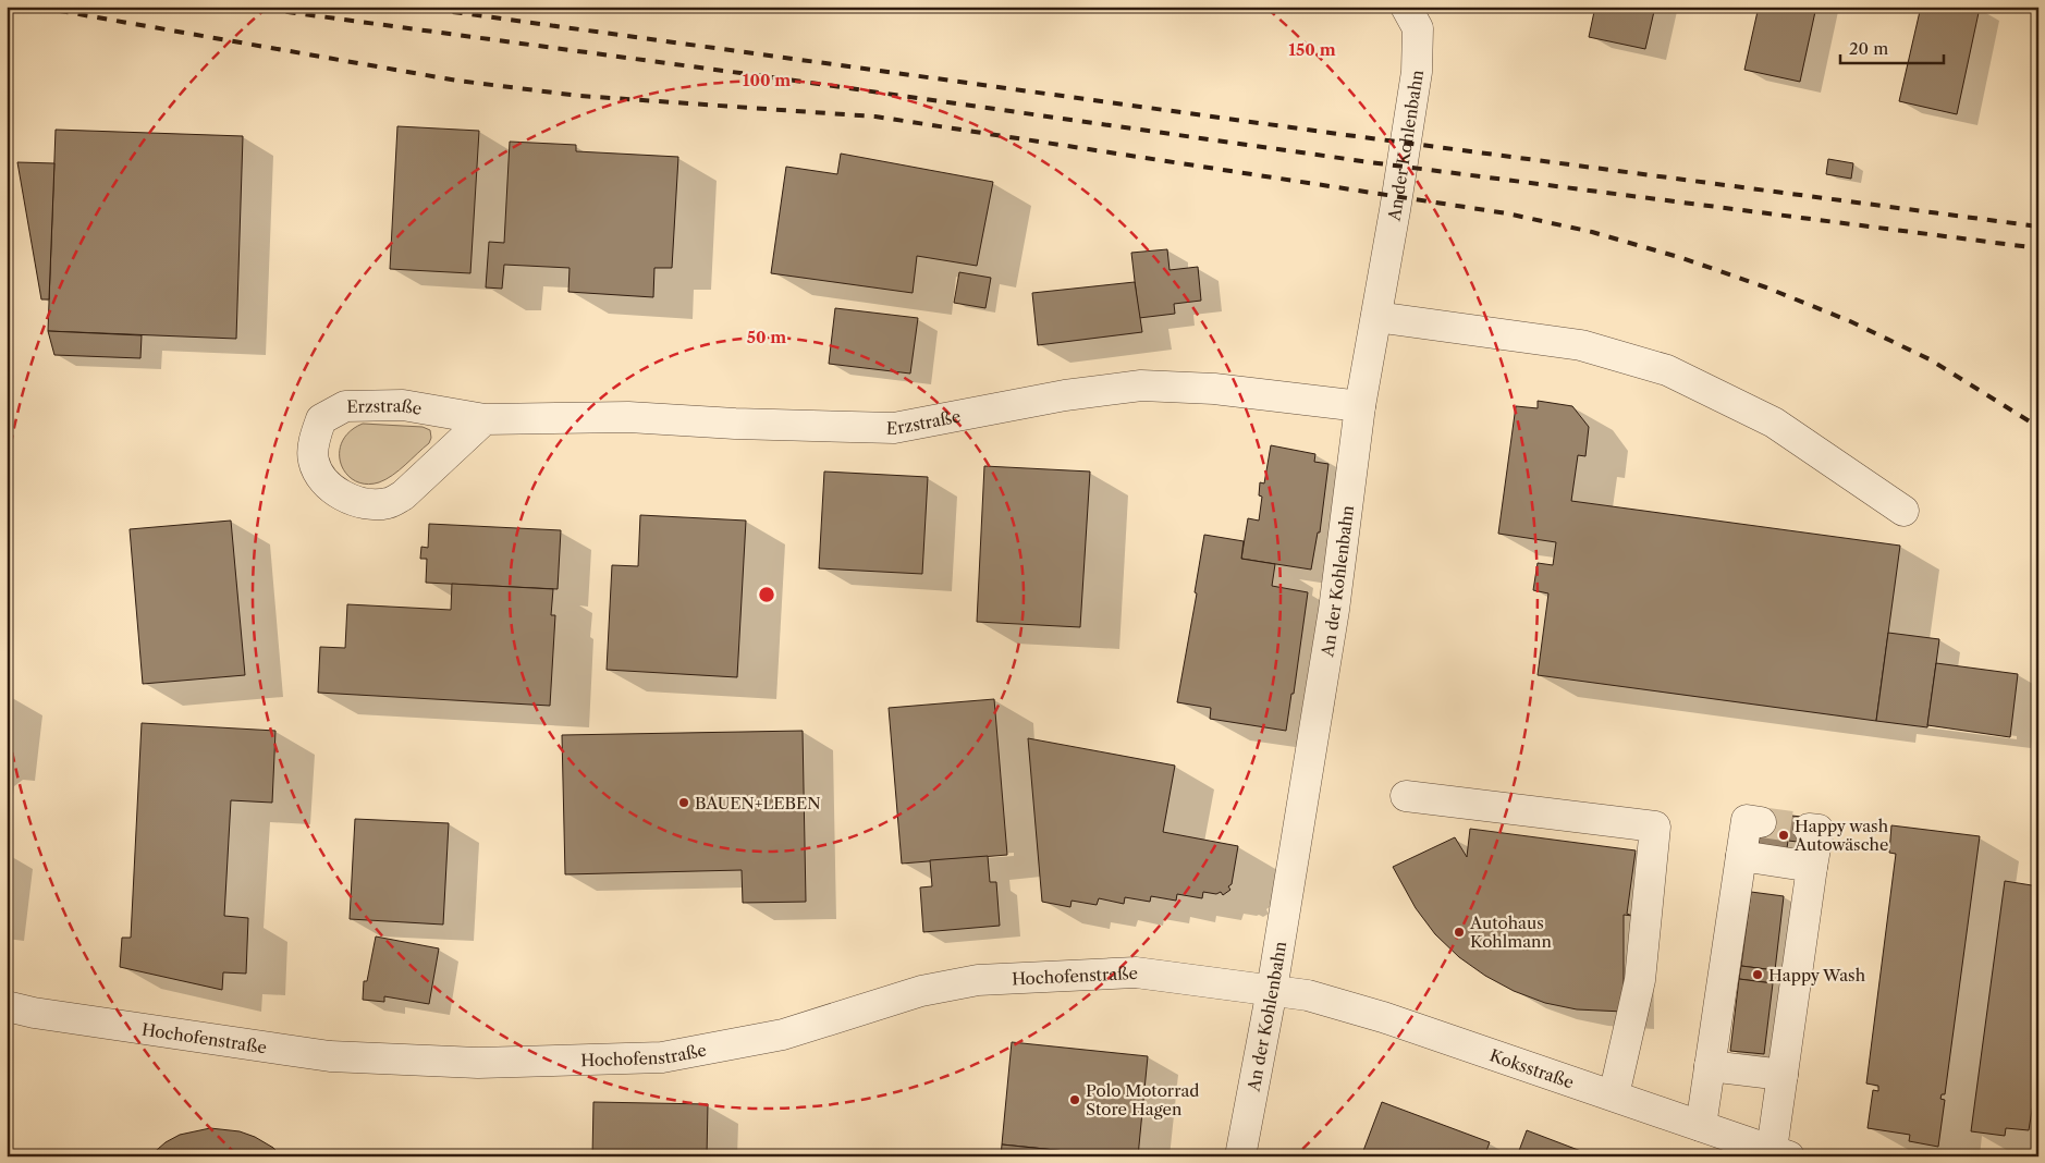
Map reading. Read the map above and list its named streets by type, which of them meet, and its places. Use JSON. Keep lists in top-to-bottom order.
{
  "streets": {
    "street": [
      "An der Kohlenbahn",
      "Erzstraße",
      "Hochofenstraße",
      "Koksstraße"
    ]
  },
  "crossings": [
    ["An der Kohlenbahn", "Erzstraße"],
    ["An der Kohlenbahn", "Hochofenstraße"],
    ["An der Kohlenbahn", "Koksstraße"],
    ["Hochofenstraße", "Koksstraße"]
  ],
  "places": [
    "BAUEN+LEBEN",
    "Happy wash Autowäsche",
    "Autohaus Kohlmann",
    "Happy Wash",
    "Polo Motorrad Store Hagen"
  ],
  "scale_bar": "20 m",
  "rings": ["150 m", "100 m", "50 m"]
}
